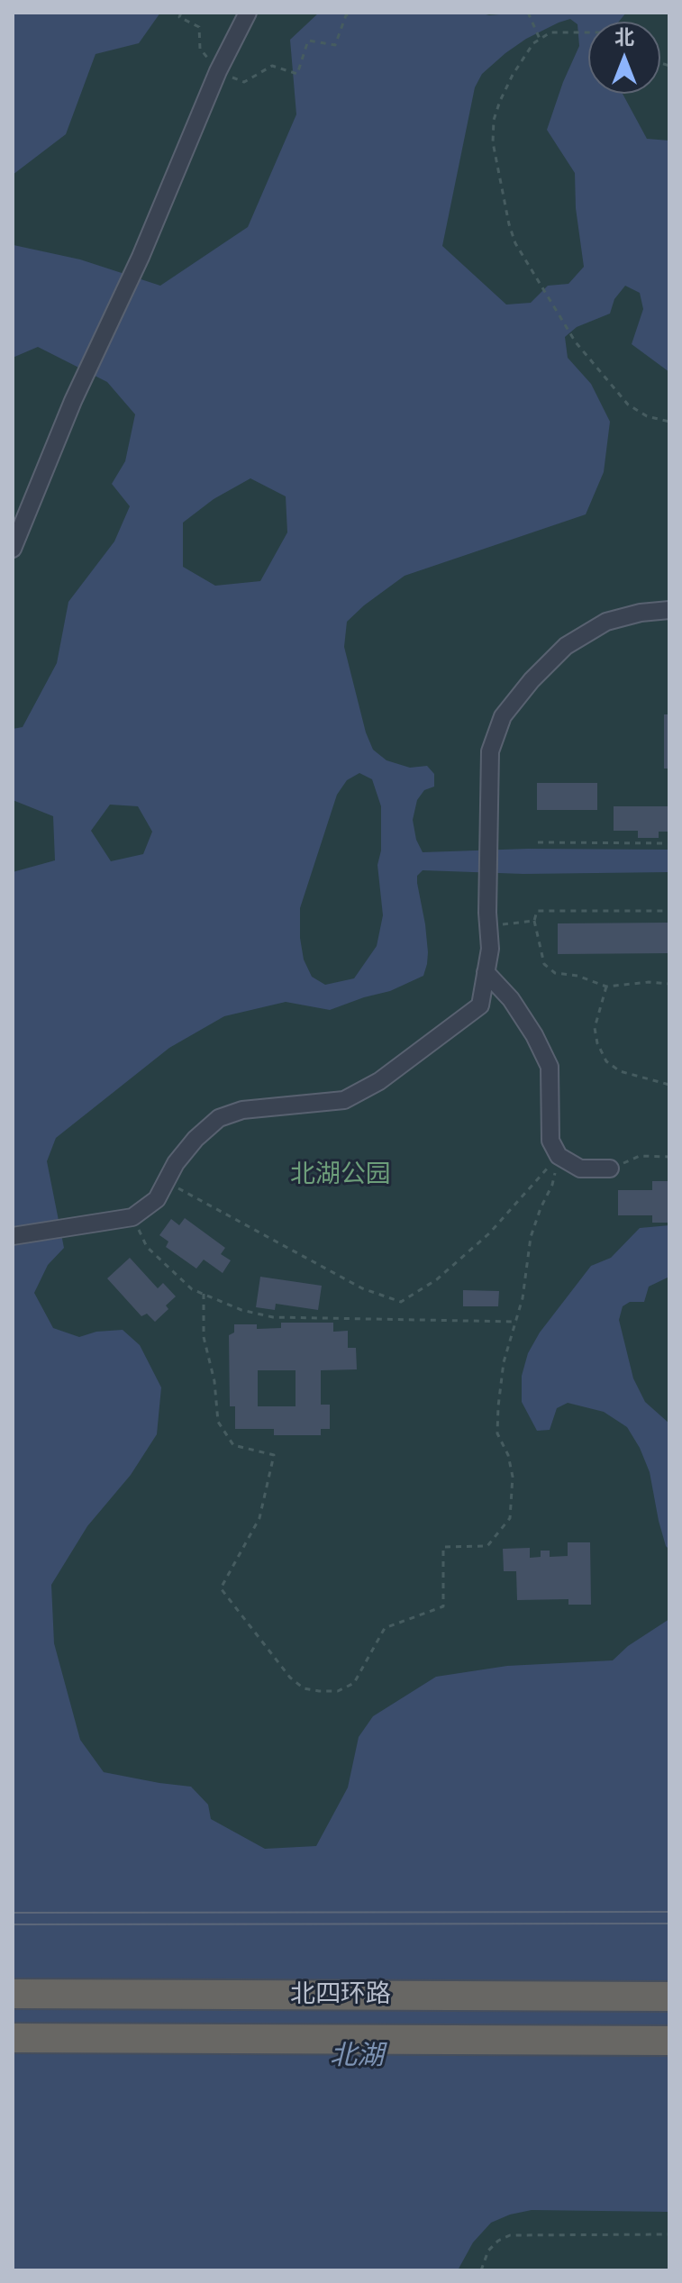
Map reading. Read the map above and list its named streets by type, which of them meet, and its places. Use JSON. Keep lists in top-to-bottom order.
{
  "streets": {
    "highway": ["北四环路"]
  },
  "water": ["北湖"],
  "parks": ["北湖公园"],
  "north": "top"
}
